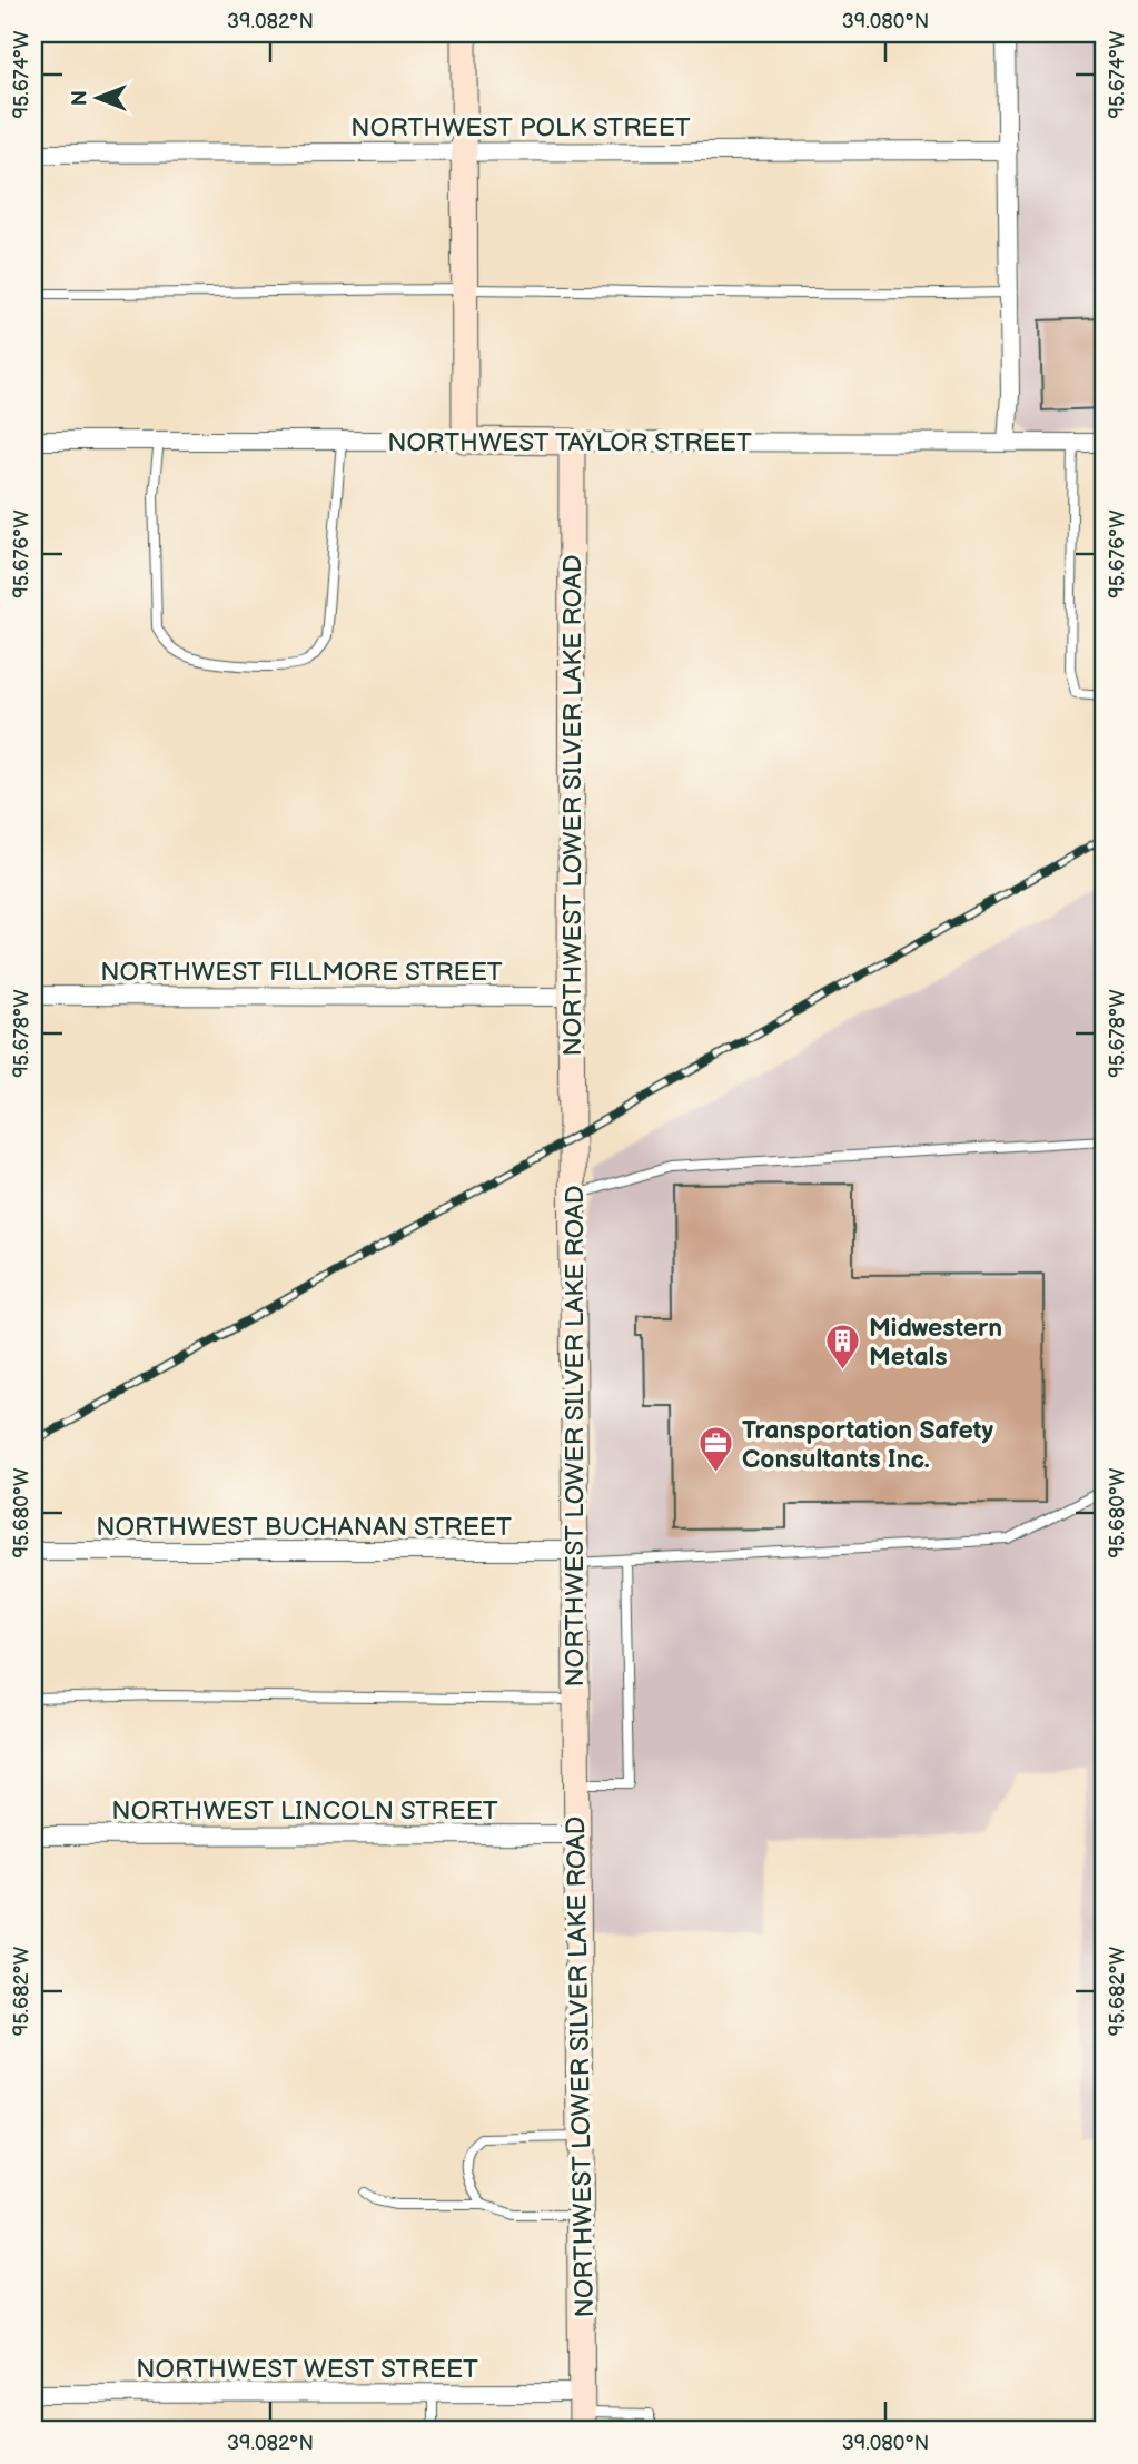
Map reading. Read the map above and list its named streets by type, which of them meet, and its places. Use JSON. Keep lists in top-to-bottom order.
{
  "streets": {
    "street": [
      "NORTHWEST POLK STREET",
      "NORTHWEST TAYLOR STREET",
      "NORTHWEST LOWER SILVER LAKE ROAD",
      "NORTHWEST FILLMORE STREET",
      "NORTHWEST BUCHANAN STREET",
      "NORTHWEST LINCOLN STREET",
      "NORTHWEST WEST STREET"
    ]
  },
  "crossings": [
    ["NORTHWEST TAYLOR STREET", "NORTHWEST LOWER SILVER LAKE ROAD"],
    ["NORTHWEST LOWER SILVER LAKE ROAD", "NORTHWEST FILLMORE STREET"],
    ["NORTHWEST LOWER SILVER LAKE ROAD", "NORTHWEST BUCHANAN STREET"],
    ["NORTHWEST LOWER SILVER LAKE ROAD", "NORTHWEST LINCOLN STREET"],
    ["NORTHWEST LOWER SILVER LAKE ROAD", "NORTHWEST WEST STREET"]
  ],
  "places": {
    "building": ["Midwestern Metals"],
    "office": ["Transportation Safety Consultants Inc."]
  },
  "north": "left",
  "coordinates": [
    "39.082°N",
    "39.080°N",
    "95.674°W",
    "95.676°W",
    "95.678°W",
    "95.680°W",
    "95.682°W"
  ]
}
